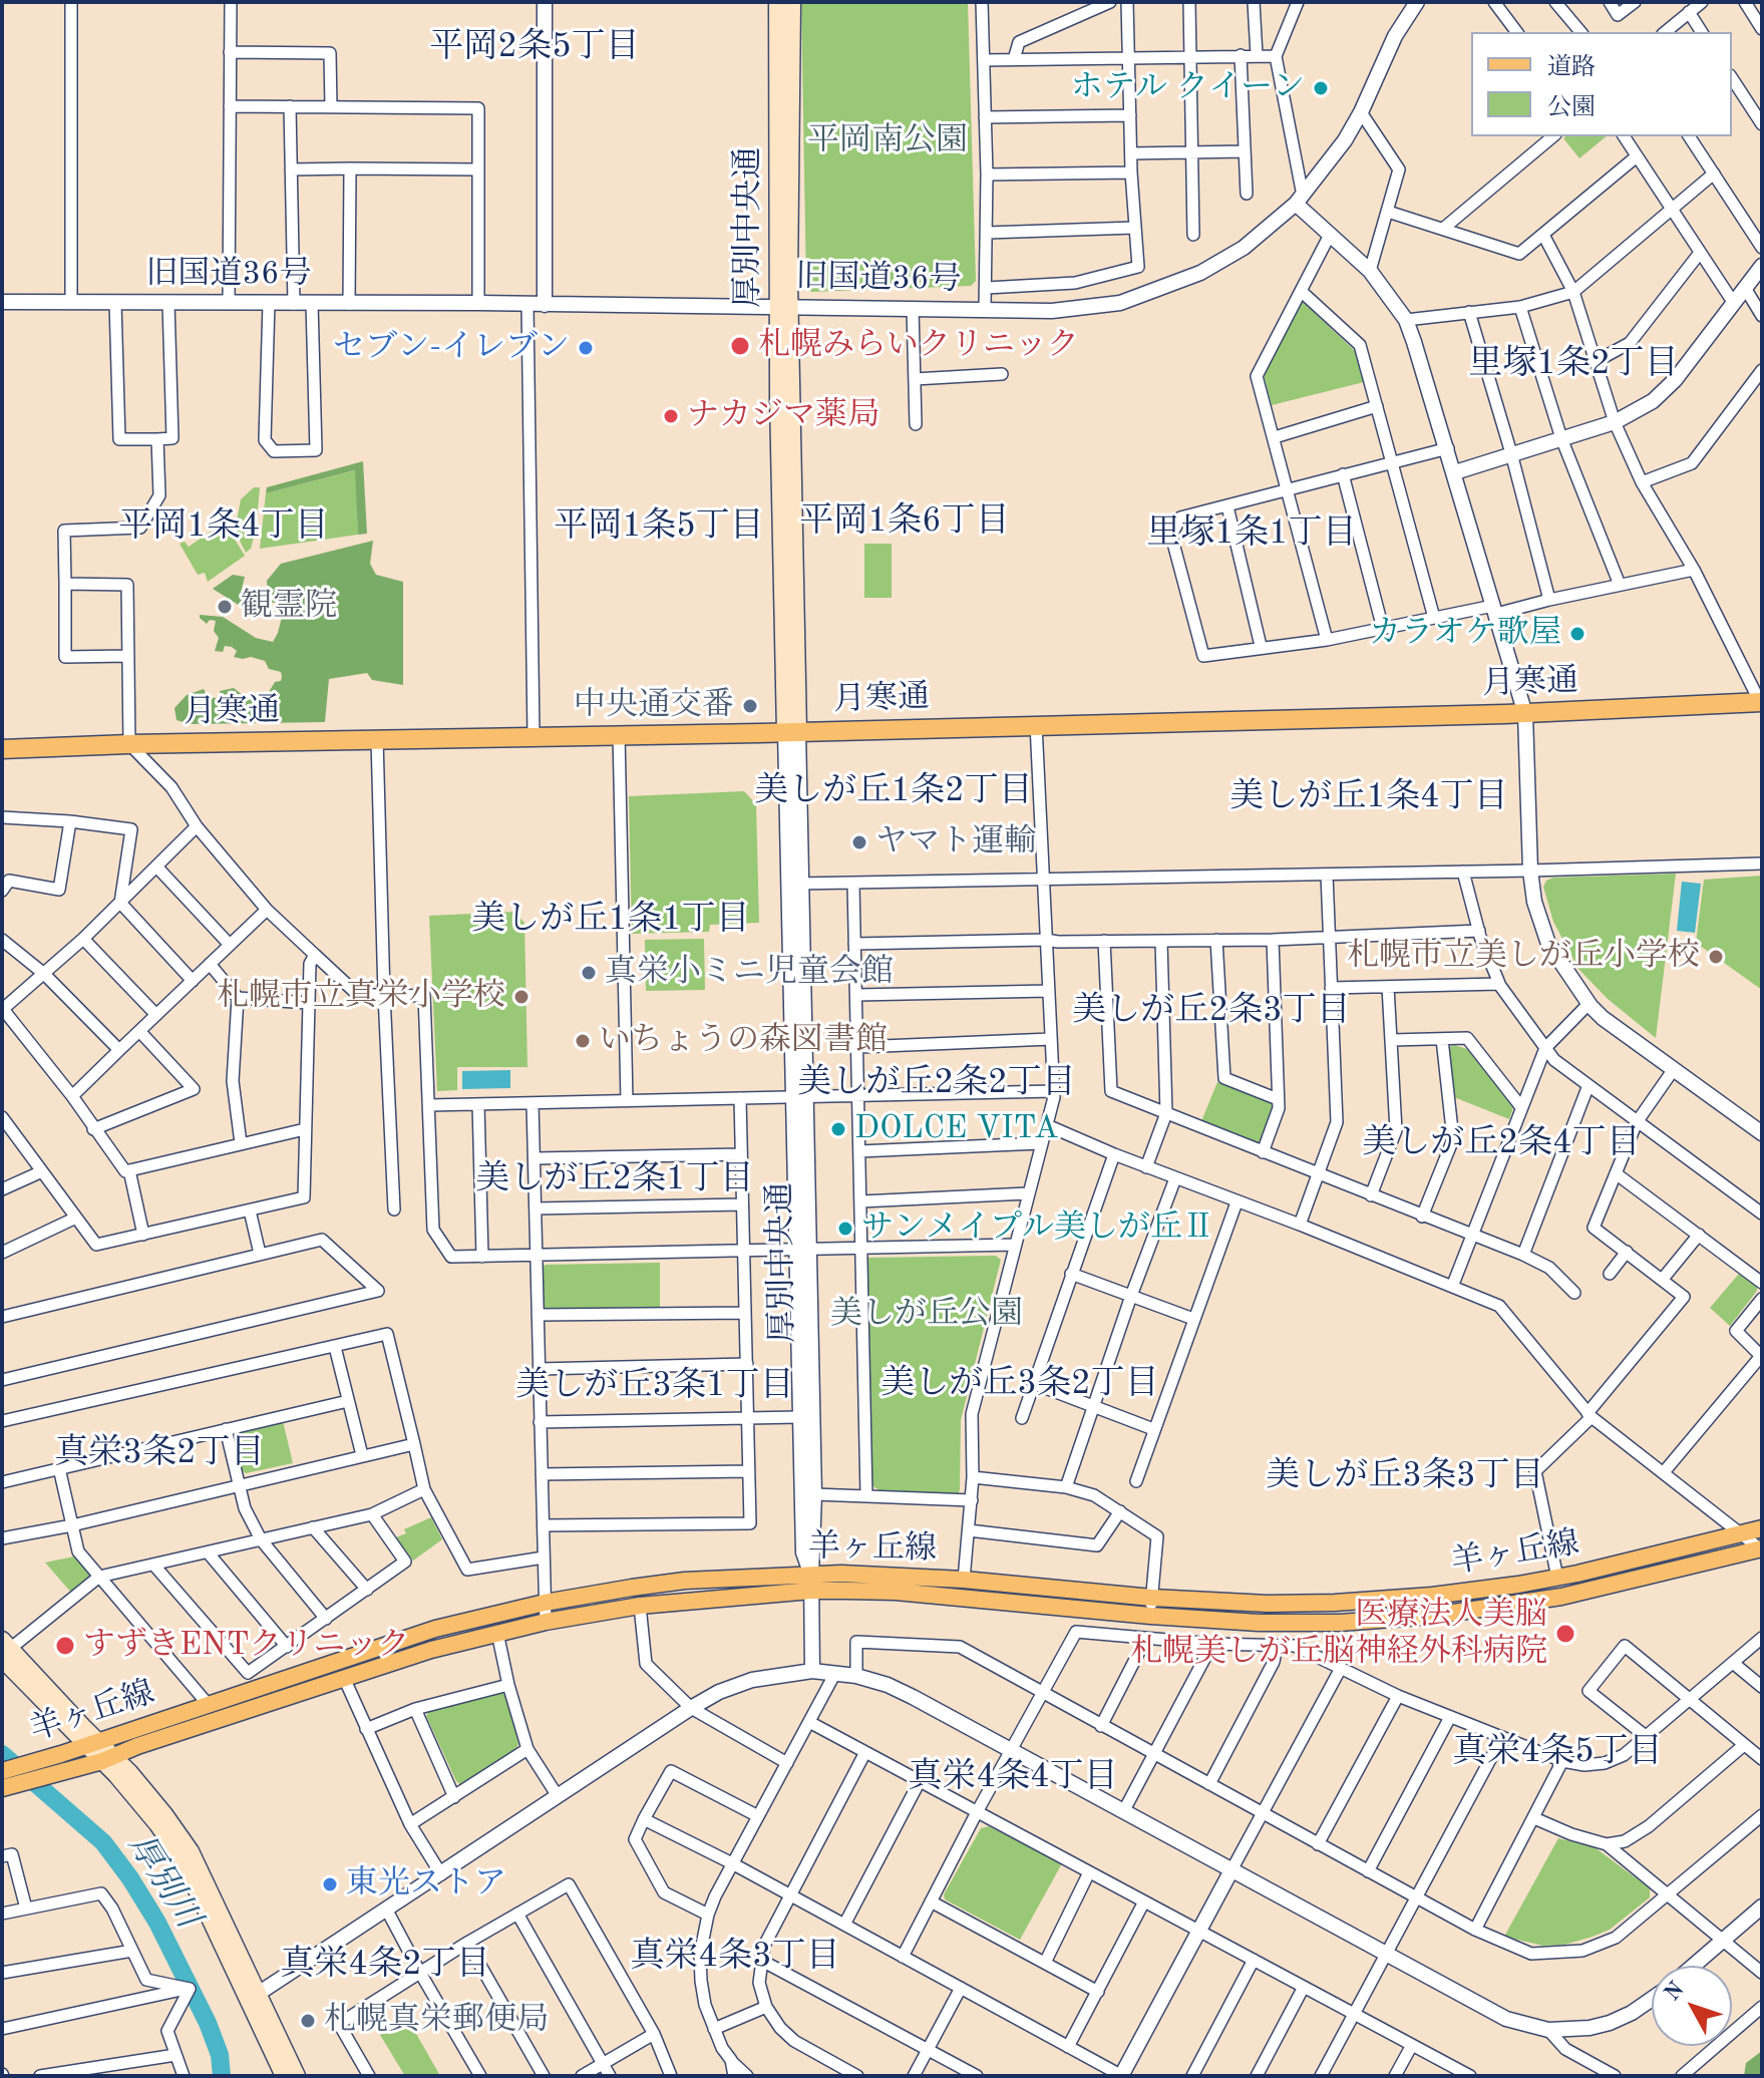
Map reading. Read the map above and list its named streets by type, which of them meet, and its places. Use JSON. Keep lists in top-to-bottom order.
{
  "streets": {
    "highway": ["月寒通"],
    "main road": ["厚別中央通", "羊ヶ丘線"],
    "street": ["旧国道36号"]
  },
  "crossings": [
    ["厚別中央通", "旧国道36号"],
    ["厚別中央通", "月寒通"],
    ["厚別中央通", "羊ヶ丘線"]
  ],
  "districts": [
    "平岡2条5丁目",
    "里塚1条2丁目",
    "平岡1条6丁目",
    "平岡1条4丁目",
    "平岡1条5丁目",
    "里塚1条1丁目",
    "美しが丘1条2丁目",
    "美しが丘1条4丁目",
    "美しが丘1条1丁目",
    "美しが丘2条3丁目",
    "美しが丘2条2丁目",
    "美しが丘2条4丁目",
    "美しが丘2条1丁目",
    "美しが丘3条2丁目",
    "美しが丘3条1丁目",
    "真栄3条2丁目",
    "美しが丘3条3丁目",
    "真栄4条5丁目",
    "真栄4条4丁目",
    "真栄4条3丁目",
    "真栄4条2丁目"
  ],
  "water": ["厚別川"],
  "parks": ["平岡南公園", "美しが丘公園"],
  "places": [
    "ホテル クイーン",
    "札幌みらいクリニック",
    "セブン-イレブン",
    "ナカジマ薬局",
    "観霊院",
    "カラオケ歌屋",
    "中央通交番",
    "ヤマト運輸",
    "札幌市立美しが丘小学校",
    "真栄小ミニ児童会館",
    "札幌市立真栄小学校",
    "いちょうの森図書館",
    "DOLCE VITA",
    "サンメイプル美しが丘Ⅱ",
    "医療法人美脳 札幌美しが丘脳神経外科病院",
    "すずきENTクリニック",
    "東光ストア",
    "札幌真栄郵便局"
  ],
  "legend": ["道路", "公園"],
  "north": "top left"
}
